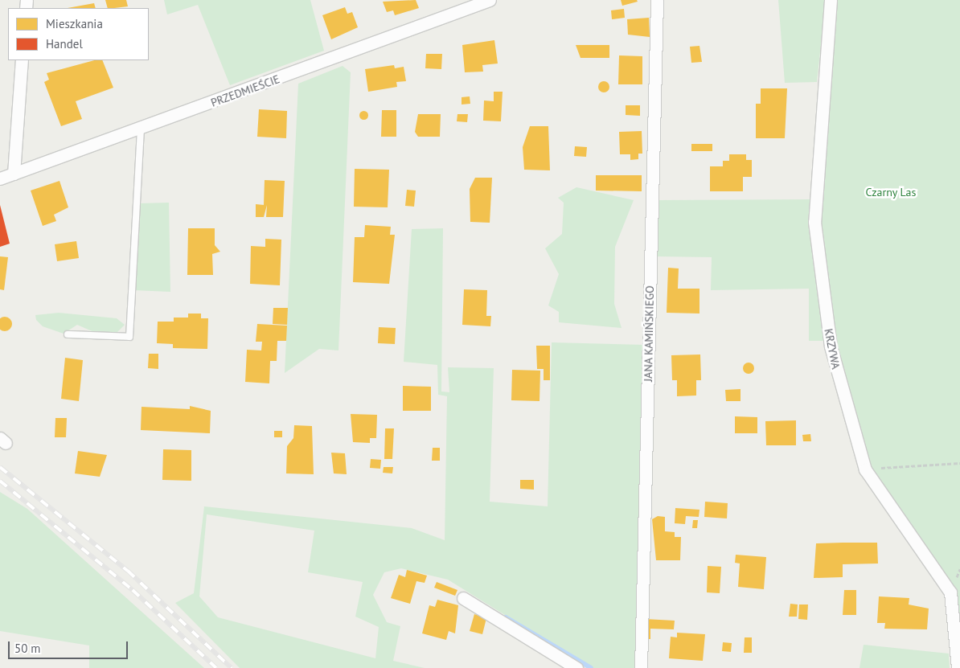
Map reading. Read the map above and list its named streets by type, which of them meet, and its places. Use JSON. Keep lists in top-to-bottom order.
{
  "streets": {
    "street": ["PRZEDMIEŚCIE", "JANA KAMIŃSKIEGO", "KRZYWA"]
  },
  "parks": ["Czarny Las"],
  "legend": ["Mieszkania", "Handel"],
  "scale_bar": "50 m"
}
